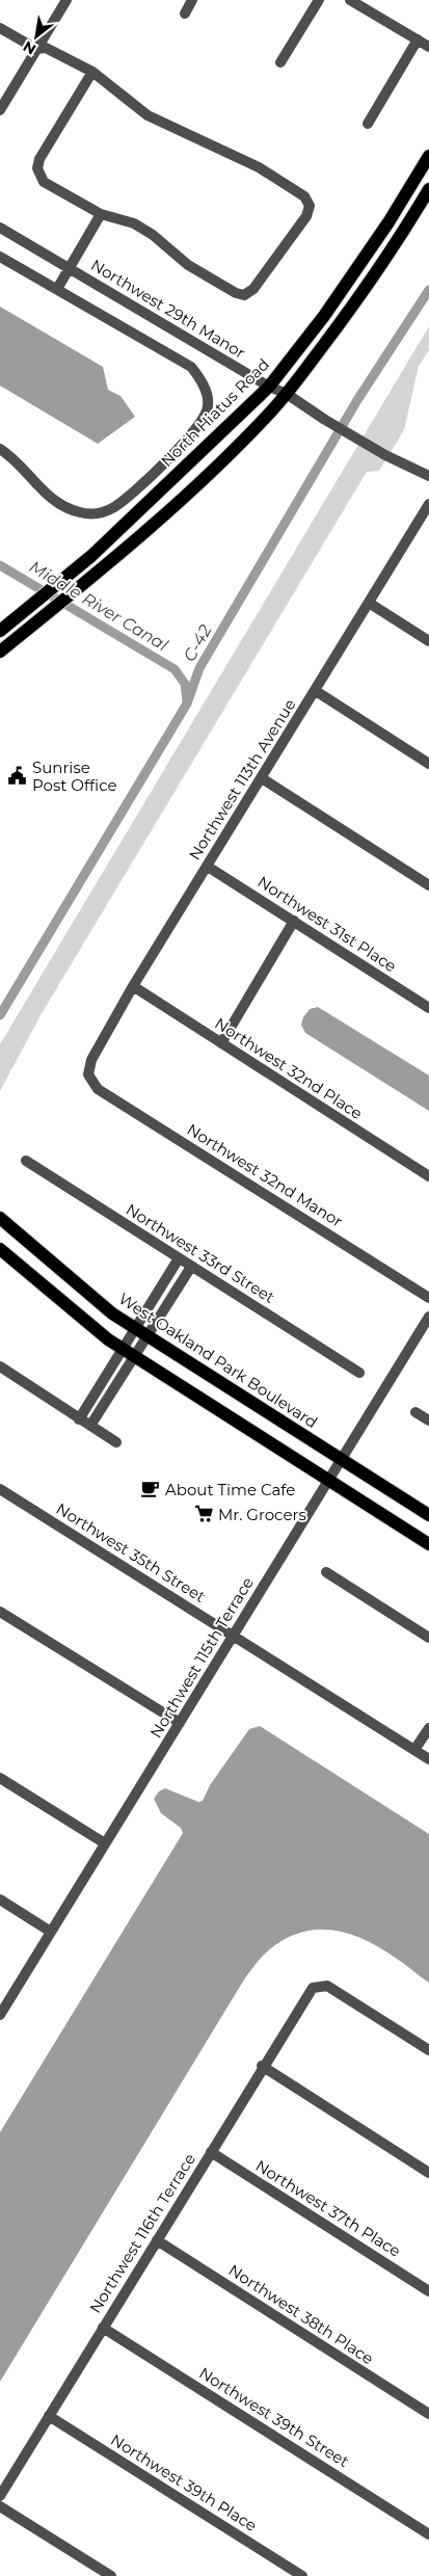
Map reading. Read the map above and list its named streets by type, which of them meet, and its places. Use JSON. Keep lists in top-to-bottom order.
{
  "streets": {
    "main road": ["North Hiatus Road", "West Oakland Park Boulevard"],
    "street": [
      "Northwest 29th Manor",
      "Northwest 113th Avenue",
      "Northwest 31st Place",
      "Northwest 32nd Place",
      "Northwest 32nd Manor",
      "Northwest 33rd Street",
      "Northwest 35th Street",
      "Northwest 115th Terrace",
      "Northwest 37th Place",
      "Northwest 116th Terrace",
      "Northwest 38th Place",
      "Northwest 39th Street",
      "Northwest 39th Place"
    ]
  },
  "crossings": [
    ["Northwest 29th Manor", "North Hiatus Road"],
    ["Northwest 113th Avenue", "Northwest 31st Place"],
    ["Northwest 113th Avenue", "Northwest 32nd Place"],
    ["Northwest 113th Avenue", "Northwest 32nd Manor"],
    ["West Oakland Park Boulevard", "Northwest 115th Terrace"],
    ["Northwest 35th Street", "Northwest 115th Terrace"],
    ["Northwest 37th Place", "Northwest 116th Terrace"],
    ["Northwest 116th Terrace", "Northwest 38th Place"],
    ["Northwest 116th Terrace", "Northwest 39th Street"],
    ["Northwest 116th Terrace", "Northwest 39th Place"]
  ],
  "water": ["Middle River Canal", "C-42"],
  "places": {
    "public building": ["Sunrise Post Office"],
    "cafe": ["About Time Cafe"],
    "supermarket": ["Mr. Grocers"]
  },
  "north": "bottom left"
}
